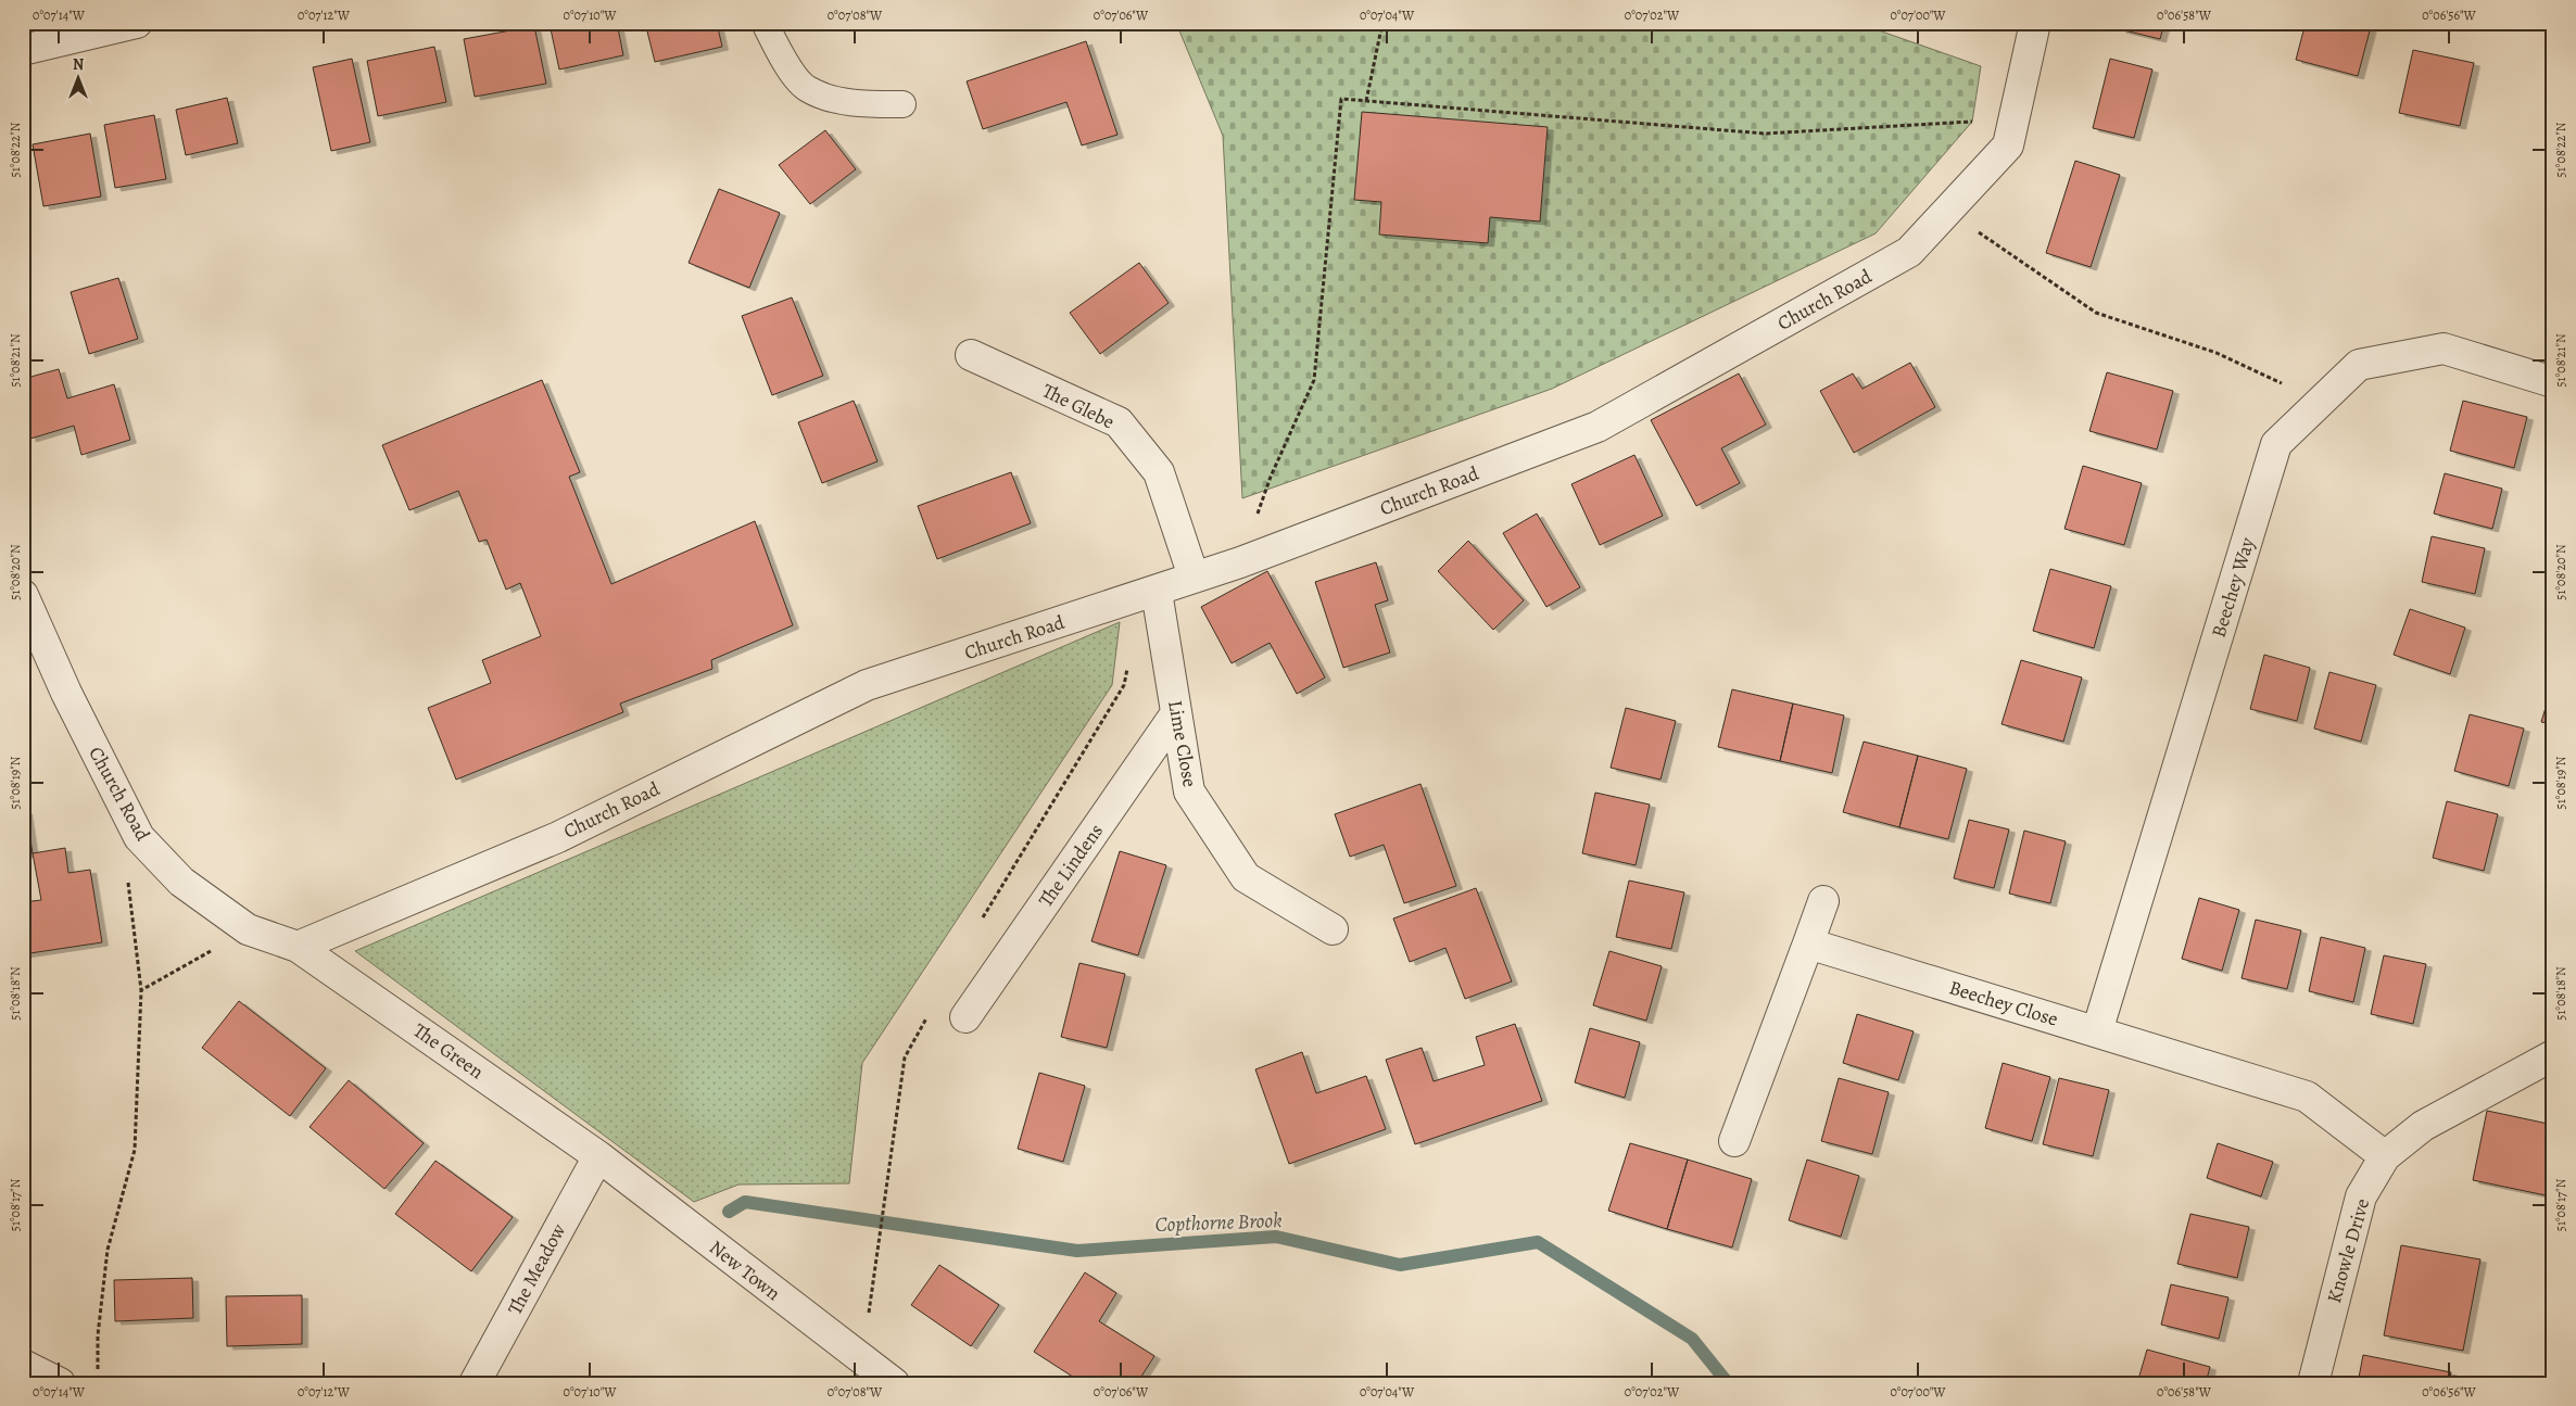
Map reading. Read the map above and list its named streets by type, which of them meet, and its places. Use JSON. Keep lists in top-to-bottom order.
{
  "streets": {
    "street": [
      "Church Road",
      "The Glebe",
      "Beechey Way",
      "Lime Close",
      "The Lindens",
      "Beechey Close",
      "The Green",
      "Knowle Drive",
      "The Meadow",
      "New Town"
    ]
  },
  "crossings": [
    ["Church Road", "The Glebe"],
    ["Church Road", "Lime Close"],
    ["Church Road", "The Green"],
    ["Beechey Way", "Beechey Close"],
    ["Lime Close", "The Lindens"],
    ["Beechey Close", "Knowle Drive"],
    ["The Green", "The Meadow"],
    ["The Green", "New Town"],
    ["The Meadow", "New Town"]
  ],
  "water": ["Copthorne Brook"],
  "north": "top",
  "coordinates": [
    "0°07'14\"W",
    "0°07'12\"W",
    "0°07'10\"W",
    "0°07'08\"W",
    "0°07'06\"W",
    "0°07'04\"W",
    "0°07'02\"W",
    "0°07'00\"W",
    "0°06'58\"W",
    "0°06'56\"W",
    "51°08'22\"N",
    "51°08'21\"N",
    "51°08'20\"N",
    "51°08'19\"N",
    "51°08'18\"N",
    "51°08'17\"N"
  ]
}
